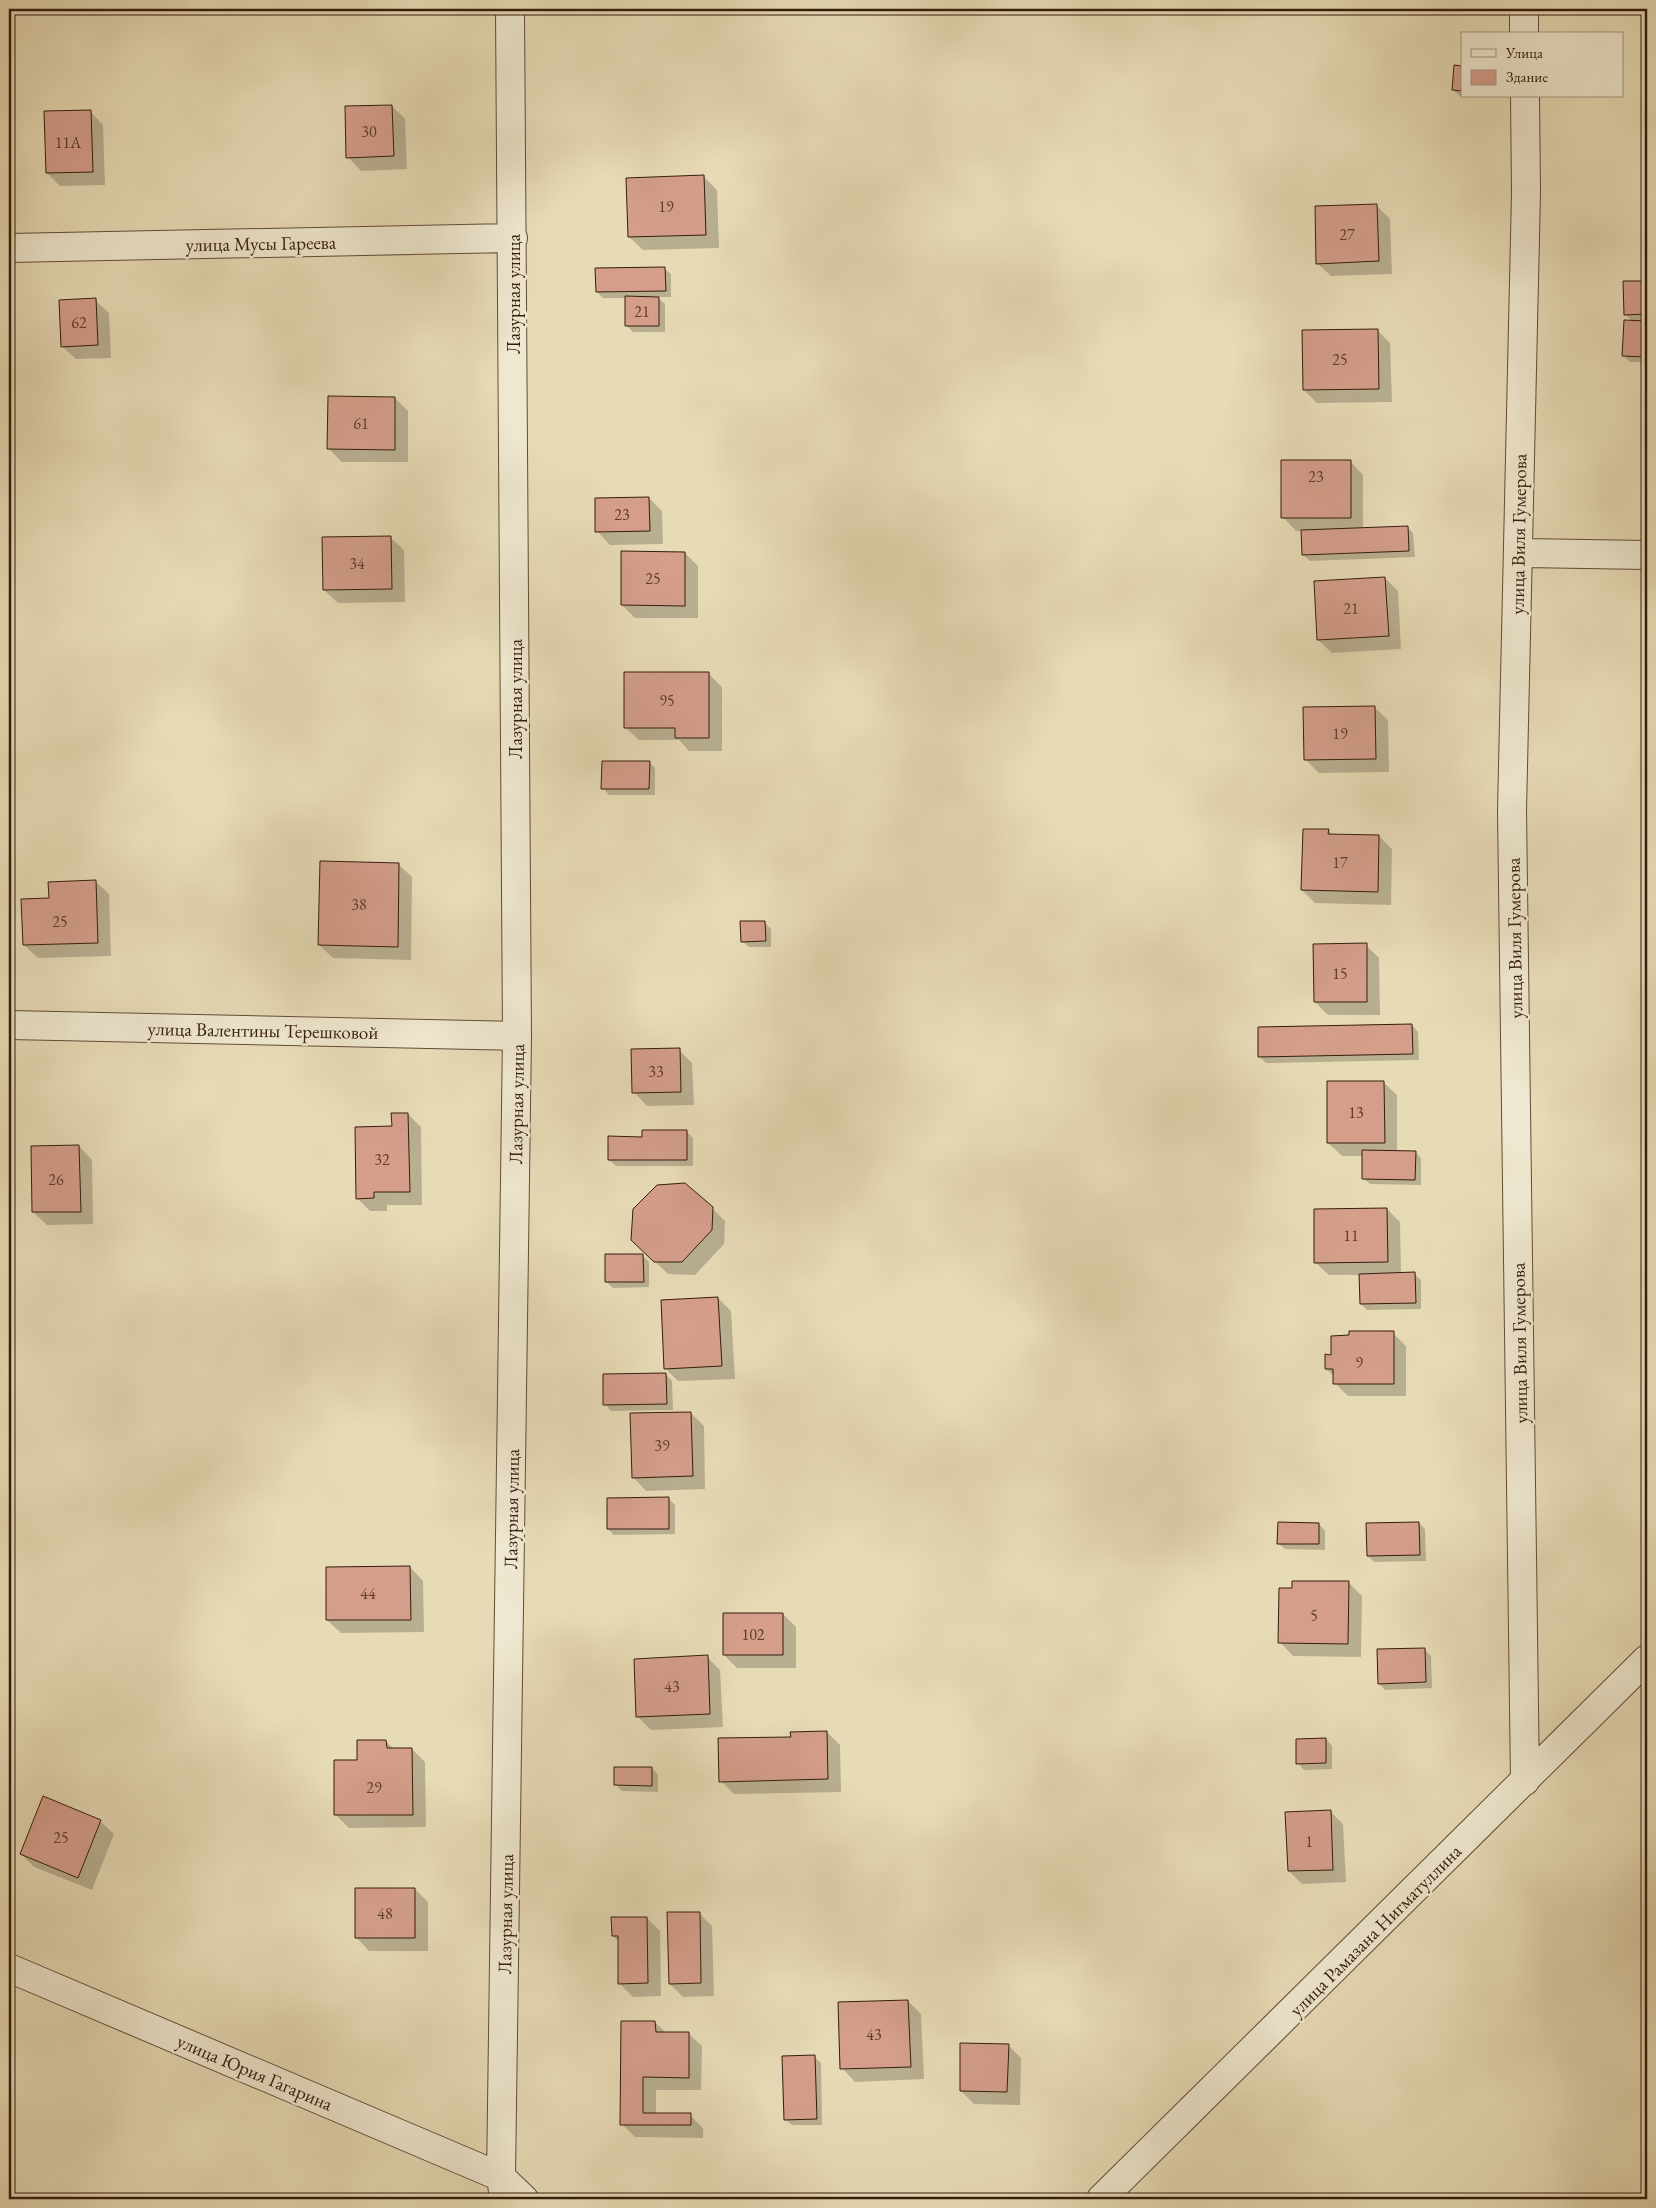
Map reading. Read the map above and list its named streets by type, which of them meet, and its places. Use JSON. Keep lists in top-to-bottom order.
{
  "streets": {
    "street": [
      "улица Мусы Гареева",
      "Лазурная улица",
      "улица Виля Гумерова",
      "улица Валентины Терешковой",
      "улица Рамазана Нигматуллина",
      "улица Юрия Гагарина"
    ]
  },
  "crossings": [
    ["улица Мусы Гареева", "Лазурная улица"],
    ["Лазурная улица", "улица Валентины Терешковой"],
    ["Лазурная улица", "улица Юрия Гагарина"],
    ["улица Виля Гумерова", "улица Рамазана Нигматуллина"]
  ],
  "house_numbers": [
    "30",
    "11А",
    "19",
    "27",
    "21",
    "62",
    "25",
    "61",
    "23",
    "23",
    "34",
    "25",
    "21",
    "95",
    "19",
    "17",
    "38",
    "25",
    "15",
    "33",
    "13",
    "32",
    "26",
    "11",
    "9",
    "39",
    "44",
    "5",
    "102",
    "43",
    "29",
    "25",
    "1",
    "48",
    "43"
  ],
  "legend": ["Улица", "Здание"]
}
